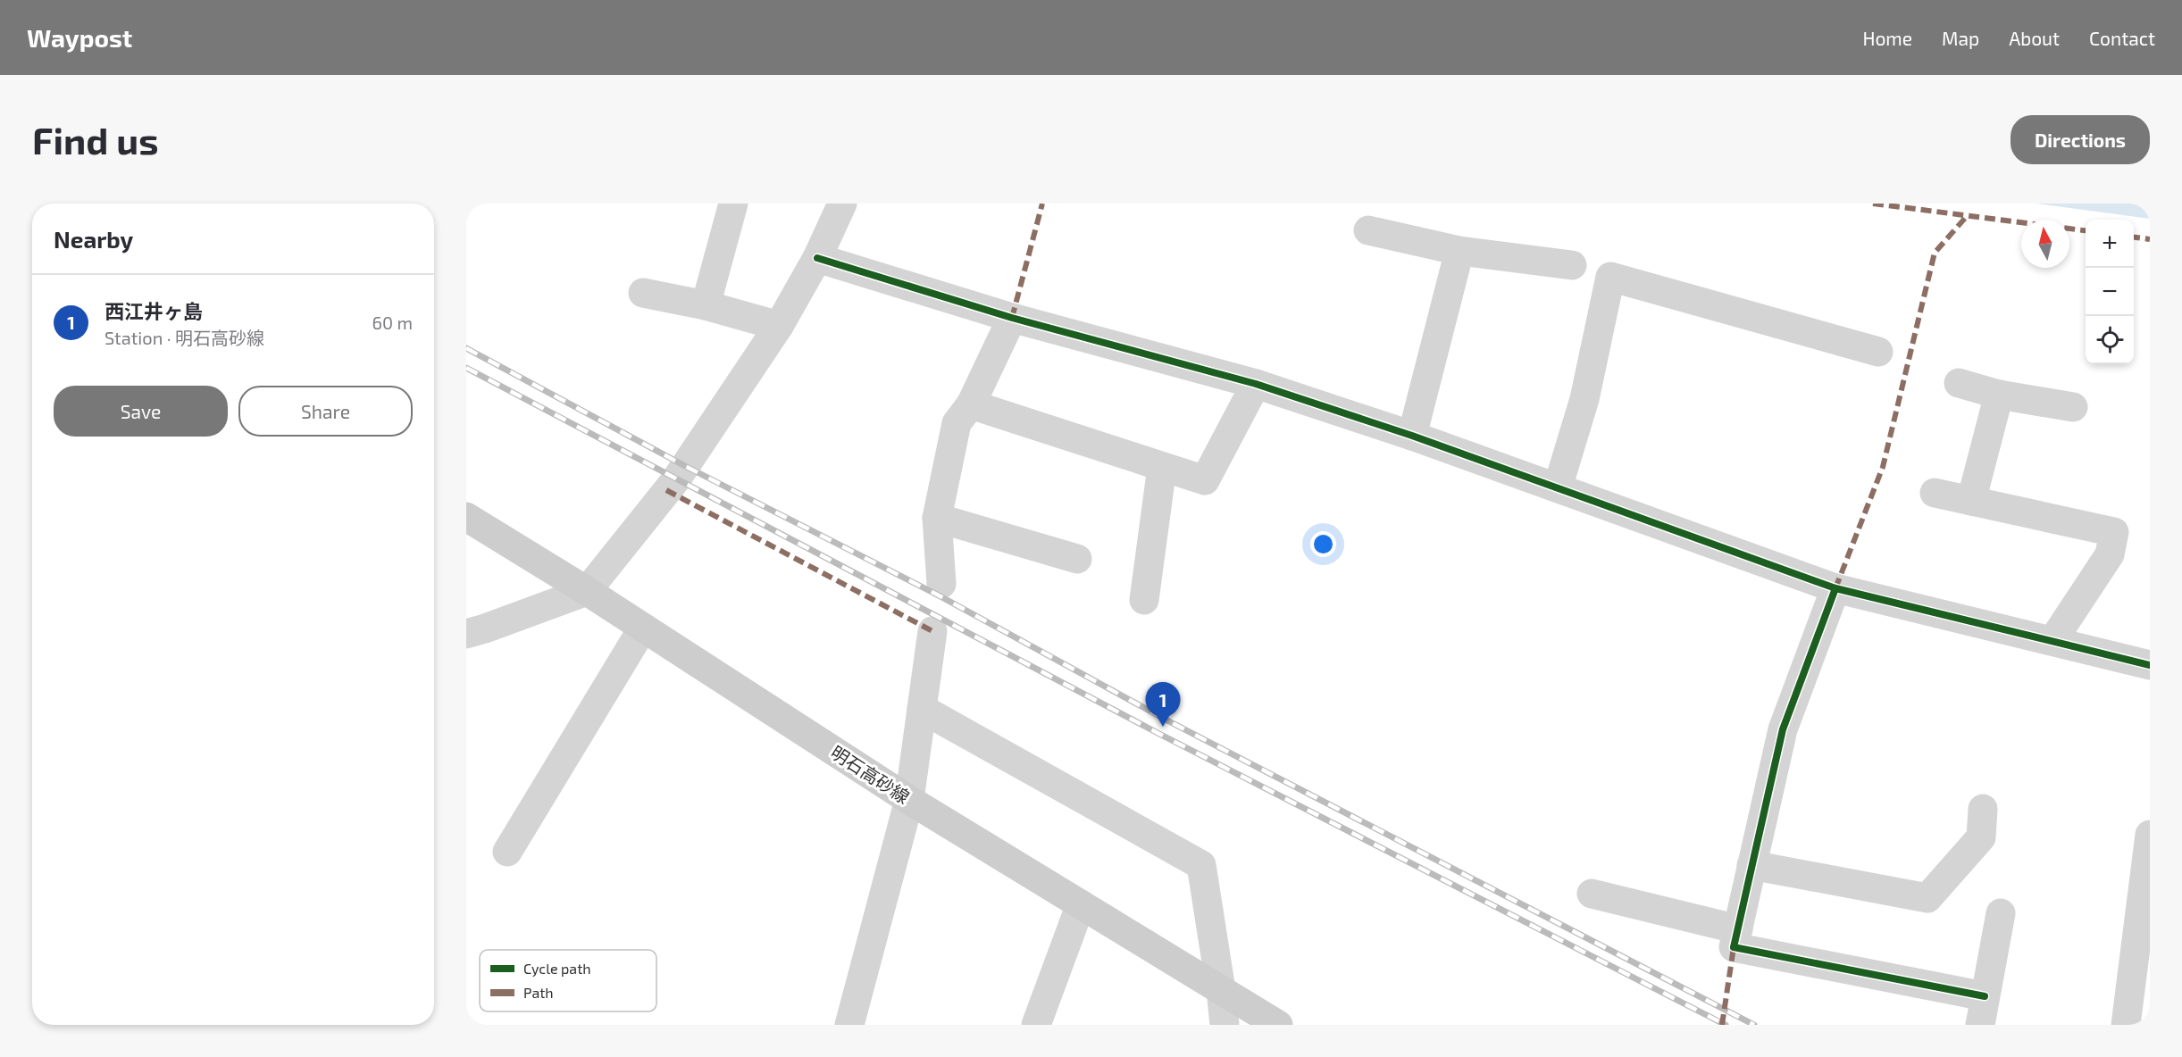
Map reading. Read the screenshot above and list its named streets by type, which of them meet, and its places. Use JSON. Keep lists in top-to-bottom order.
{
  "streets": {
    "main road": ["明石高砂線"]
  },
  "legend": ["Cycle path", "Path"],
  "north": "top",
  "page": {
    "header": "Waypost",
    "nav": [
      "Home",
      "Map",
      "About",
      "Contact"
    ],
    "buttons": [
      "Directions",
      ["Save", "Share"]
    ],
    "title": "Find us",
    "heading": "Nearby",
    "map_buttons": ["+", "−"],
    "list": [
      {
        "mark": "1",
        "name": "西江井ヶ島",
        "note": "Station · 明石高砂線",
        "value": "60 m"
      }
    ],
    "pins": "1"
  }
}
